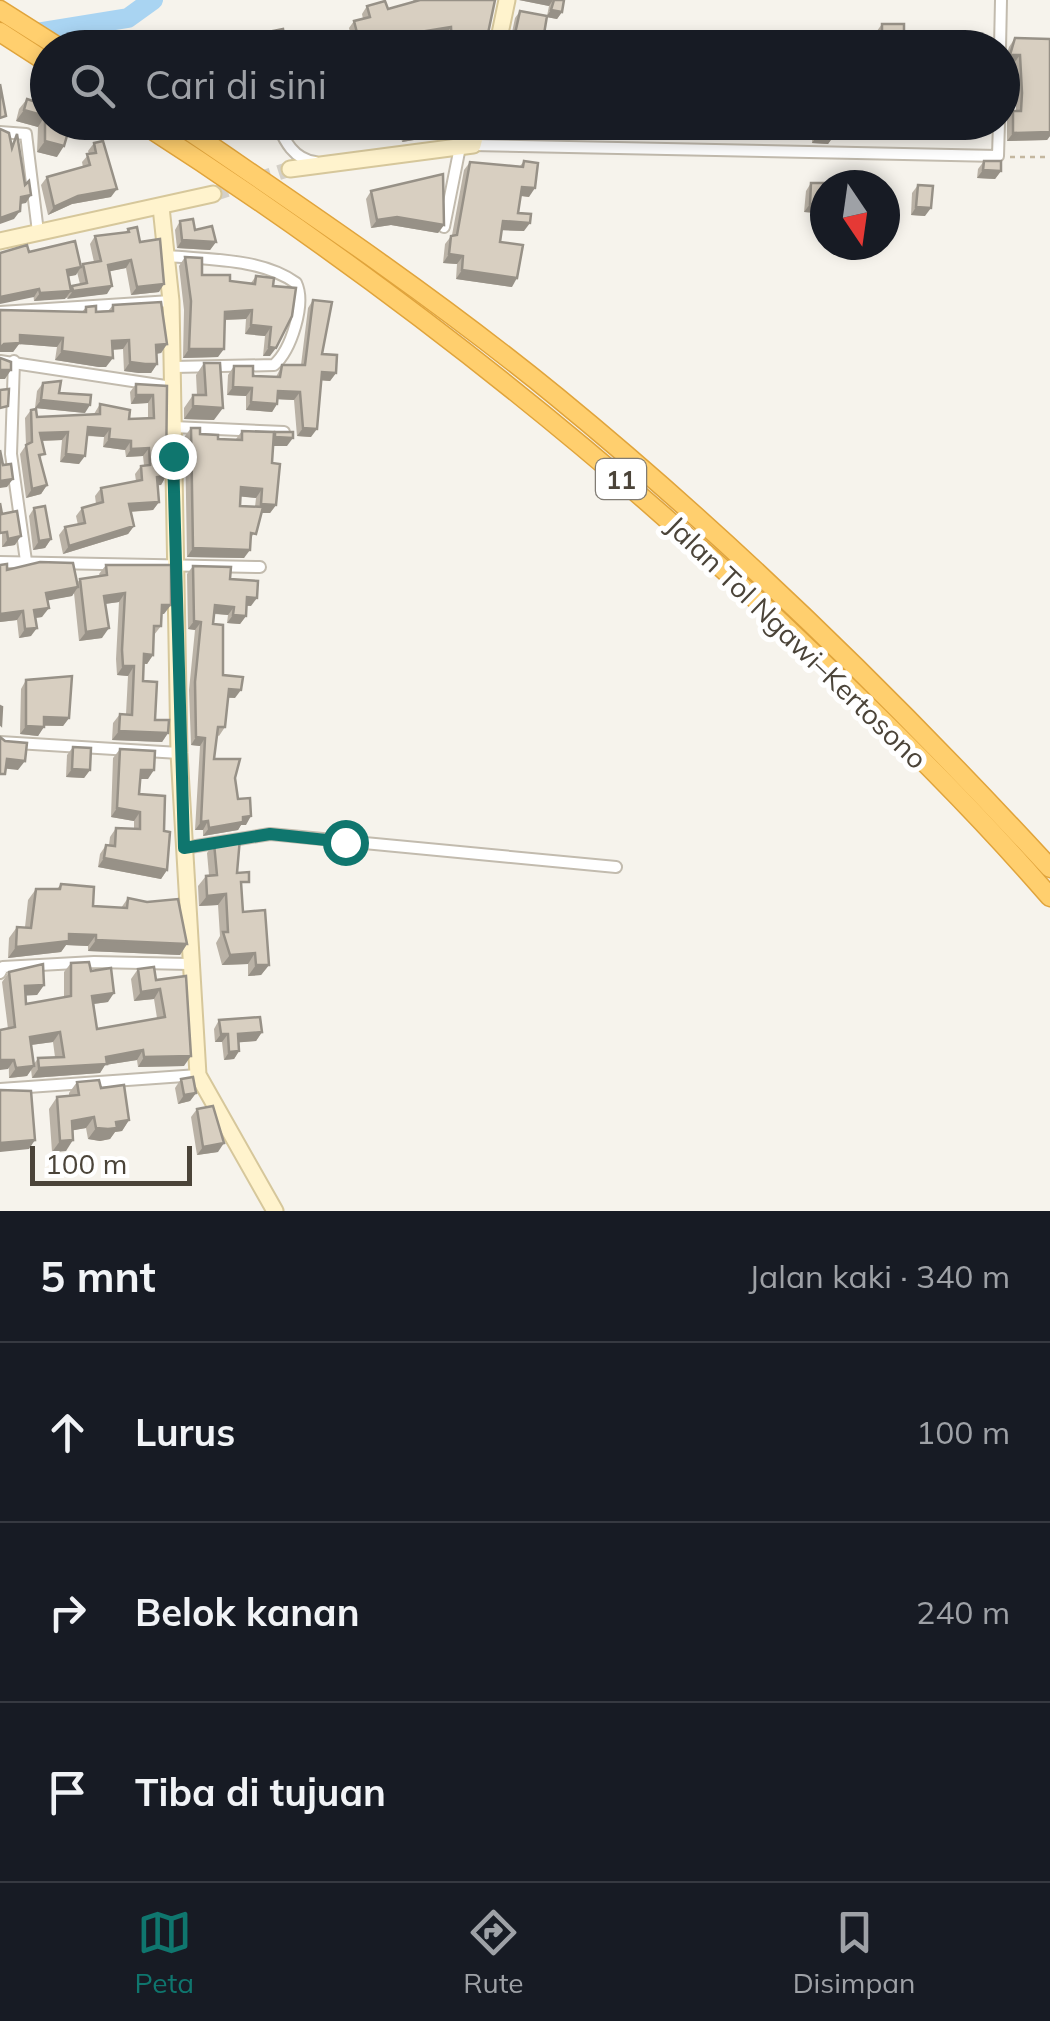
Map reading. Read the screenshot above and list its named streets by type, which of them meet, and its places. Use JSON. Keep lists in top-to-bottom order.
{
  "streets": {
    "highway": ["11", "Jalan Tol Ngawi–Kertosono"]
  },
  "scale_bar": "100 m",
  "north": "bottom",
  "page": {
    "search": "Cari di sini",
    "scale": "100 m",
    "heading": ["5 mnt", "Jalan kaki · 340 m"],
    "list": [
      ["Lurus", "100 m"],
      ["Belok kanan", "240 m"],
      "Tiba di tujuan"
    ],
    "nav": ["Peta", "Rute", "Disimpan"]
  }
}
